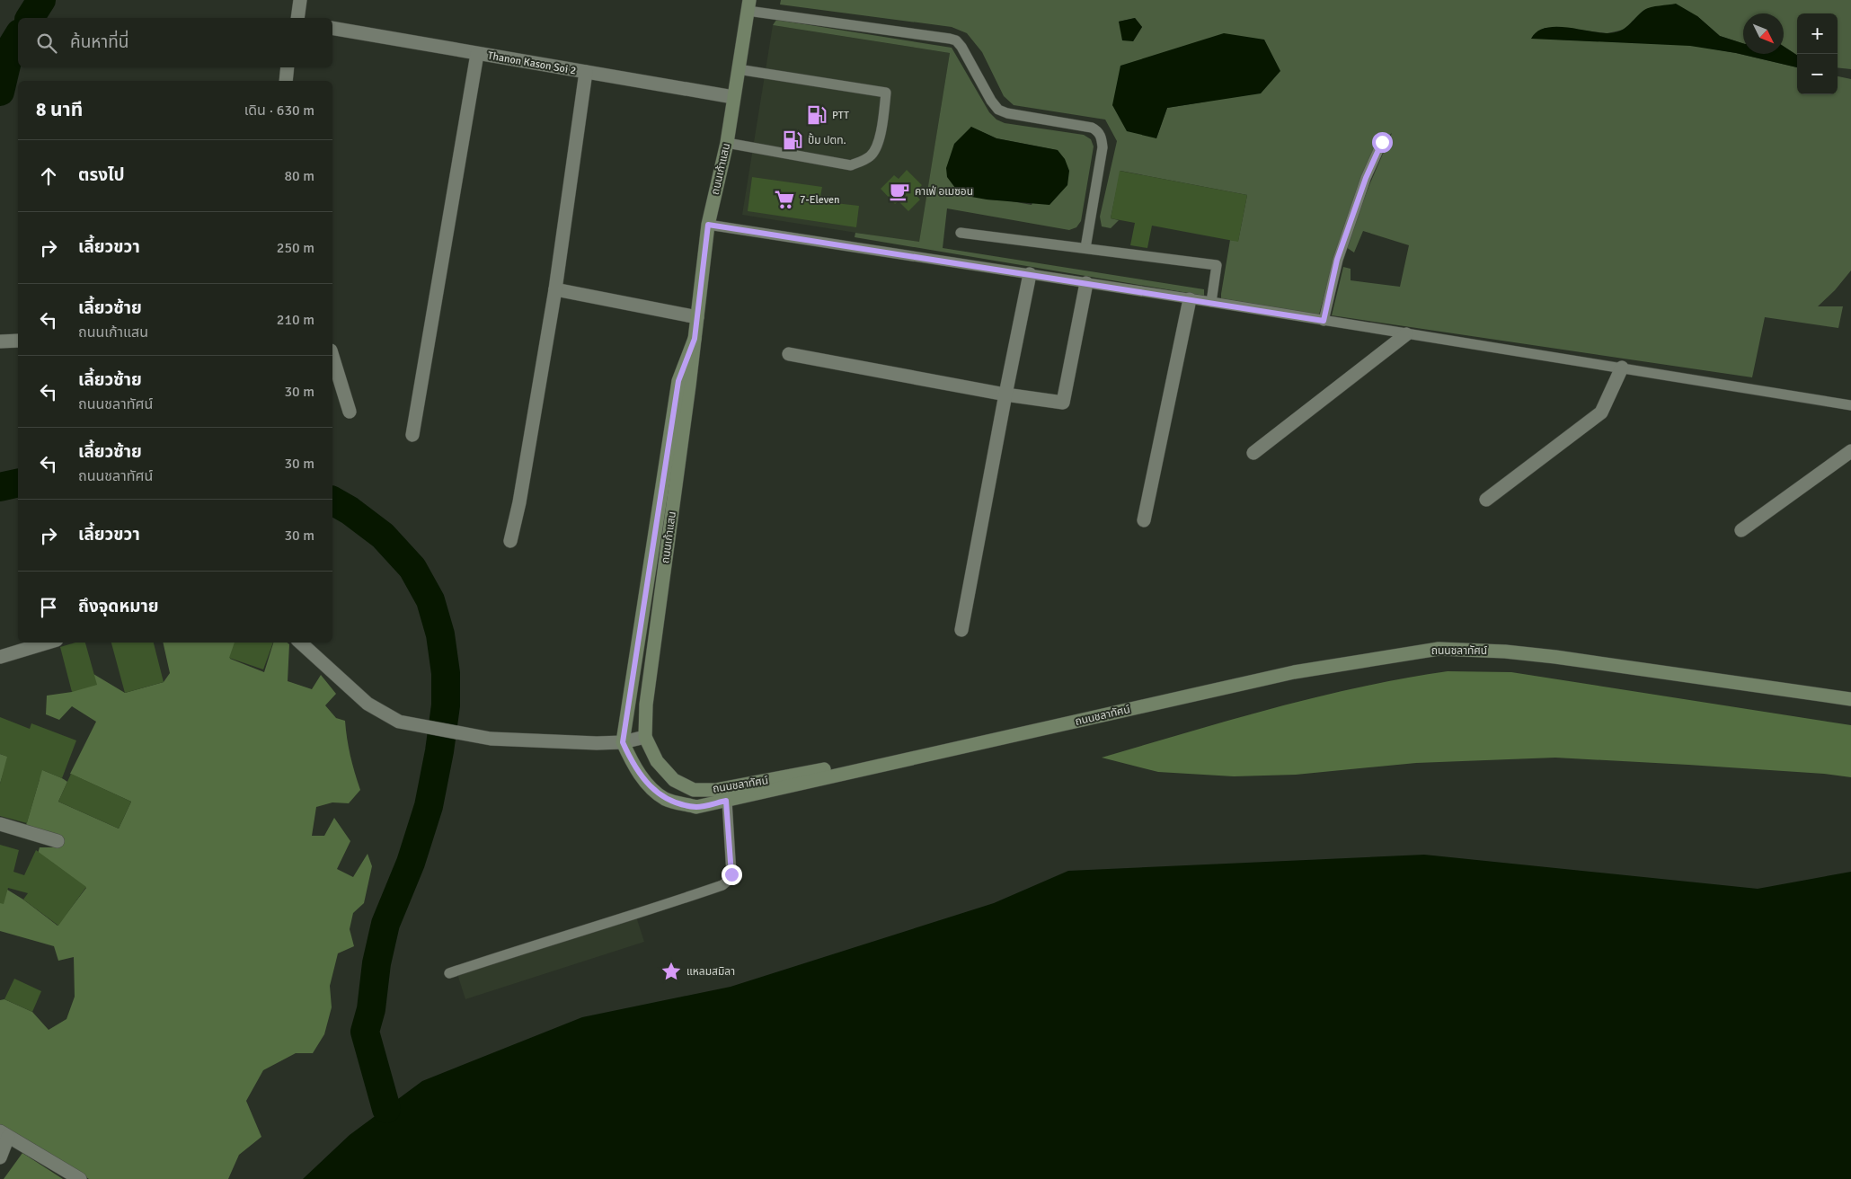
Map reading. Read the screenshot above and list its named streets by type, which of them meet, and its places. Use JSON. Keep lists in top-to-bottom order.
{
  "streets": {
    "main road": ["ถนนเก้าแสน", "ถนนชลาทัศน์"],
    "street": ["Thanon Kason Soi 2"]
  },
  "crossings": [
    ["Thanon Kason Soi 2", "ถนนเก้าแสน"],
    ["ถนนเก้าแสน", "ถนนชลาทัศน์"]
  ],
  "places": {
    "fuel station": ["PTT", "ปั้ม ปตท."],
    "cafe": ["คาเฟ่ อเมซอน"],
    "supermarket": ["7-Eleven"],
    "place": ["แหลมสมิลา"]
  },
  "north": "bottom right",
  "page": {
    "map_buttons": ["+", "−"],
    "search": "ค้นหาที่นี่",
    "heading": ["8 นาที", "เดิน · 630 m"],
    "list": [
      ["ตรงไป", "80 m"],
      ["เลี้ยวขวา", "250 m"],
      ["เลี้ยวซ้าย", "ถนนเก้าแสน", "210 m"],
      ["เลี้ยวซ้าย", "ถนนชลาทัศน์", "30 m"],
      ["เลี้ยวซ้าย", "ถนนชลาทัศน์", "30 m"],
      ["เลี้ยวขวา", "30 m"],
      "ถึงจุดหมาย"
    ]
  }
}
